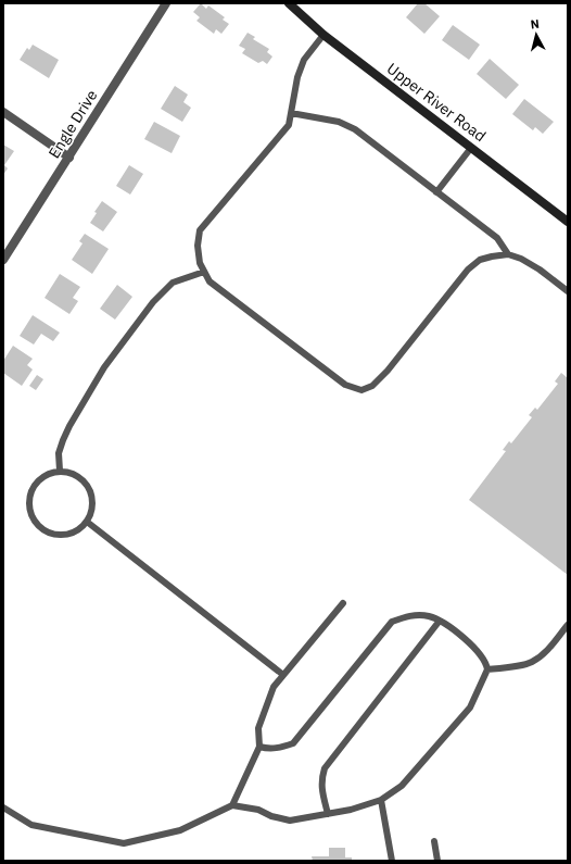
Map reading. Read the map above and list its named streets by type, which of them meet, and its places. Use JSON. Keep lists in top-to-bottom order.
{
  "streets": {
    "street": ["Upper River Road", "Engle Drive"]
  },
  "north": "top"
}
